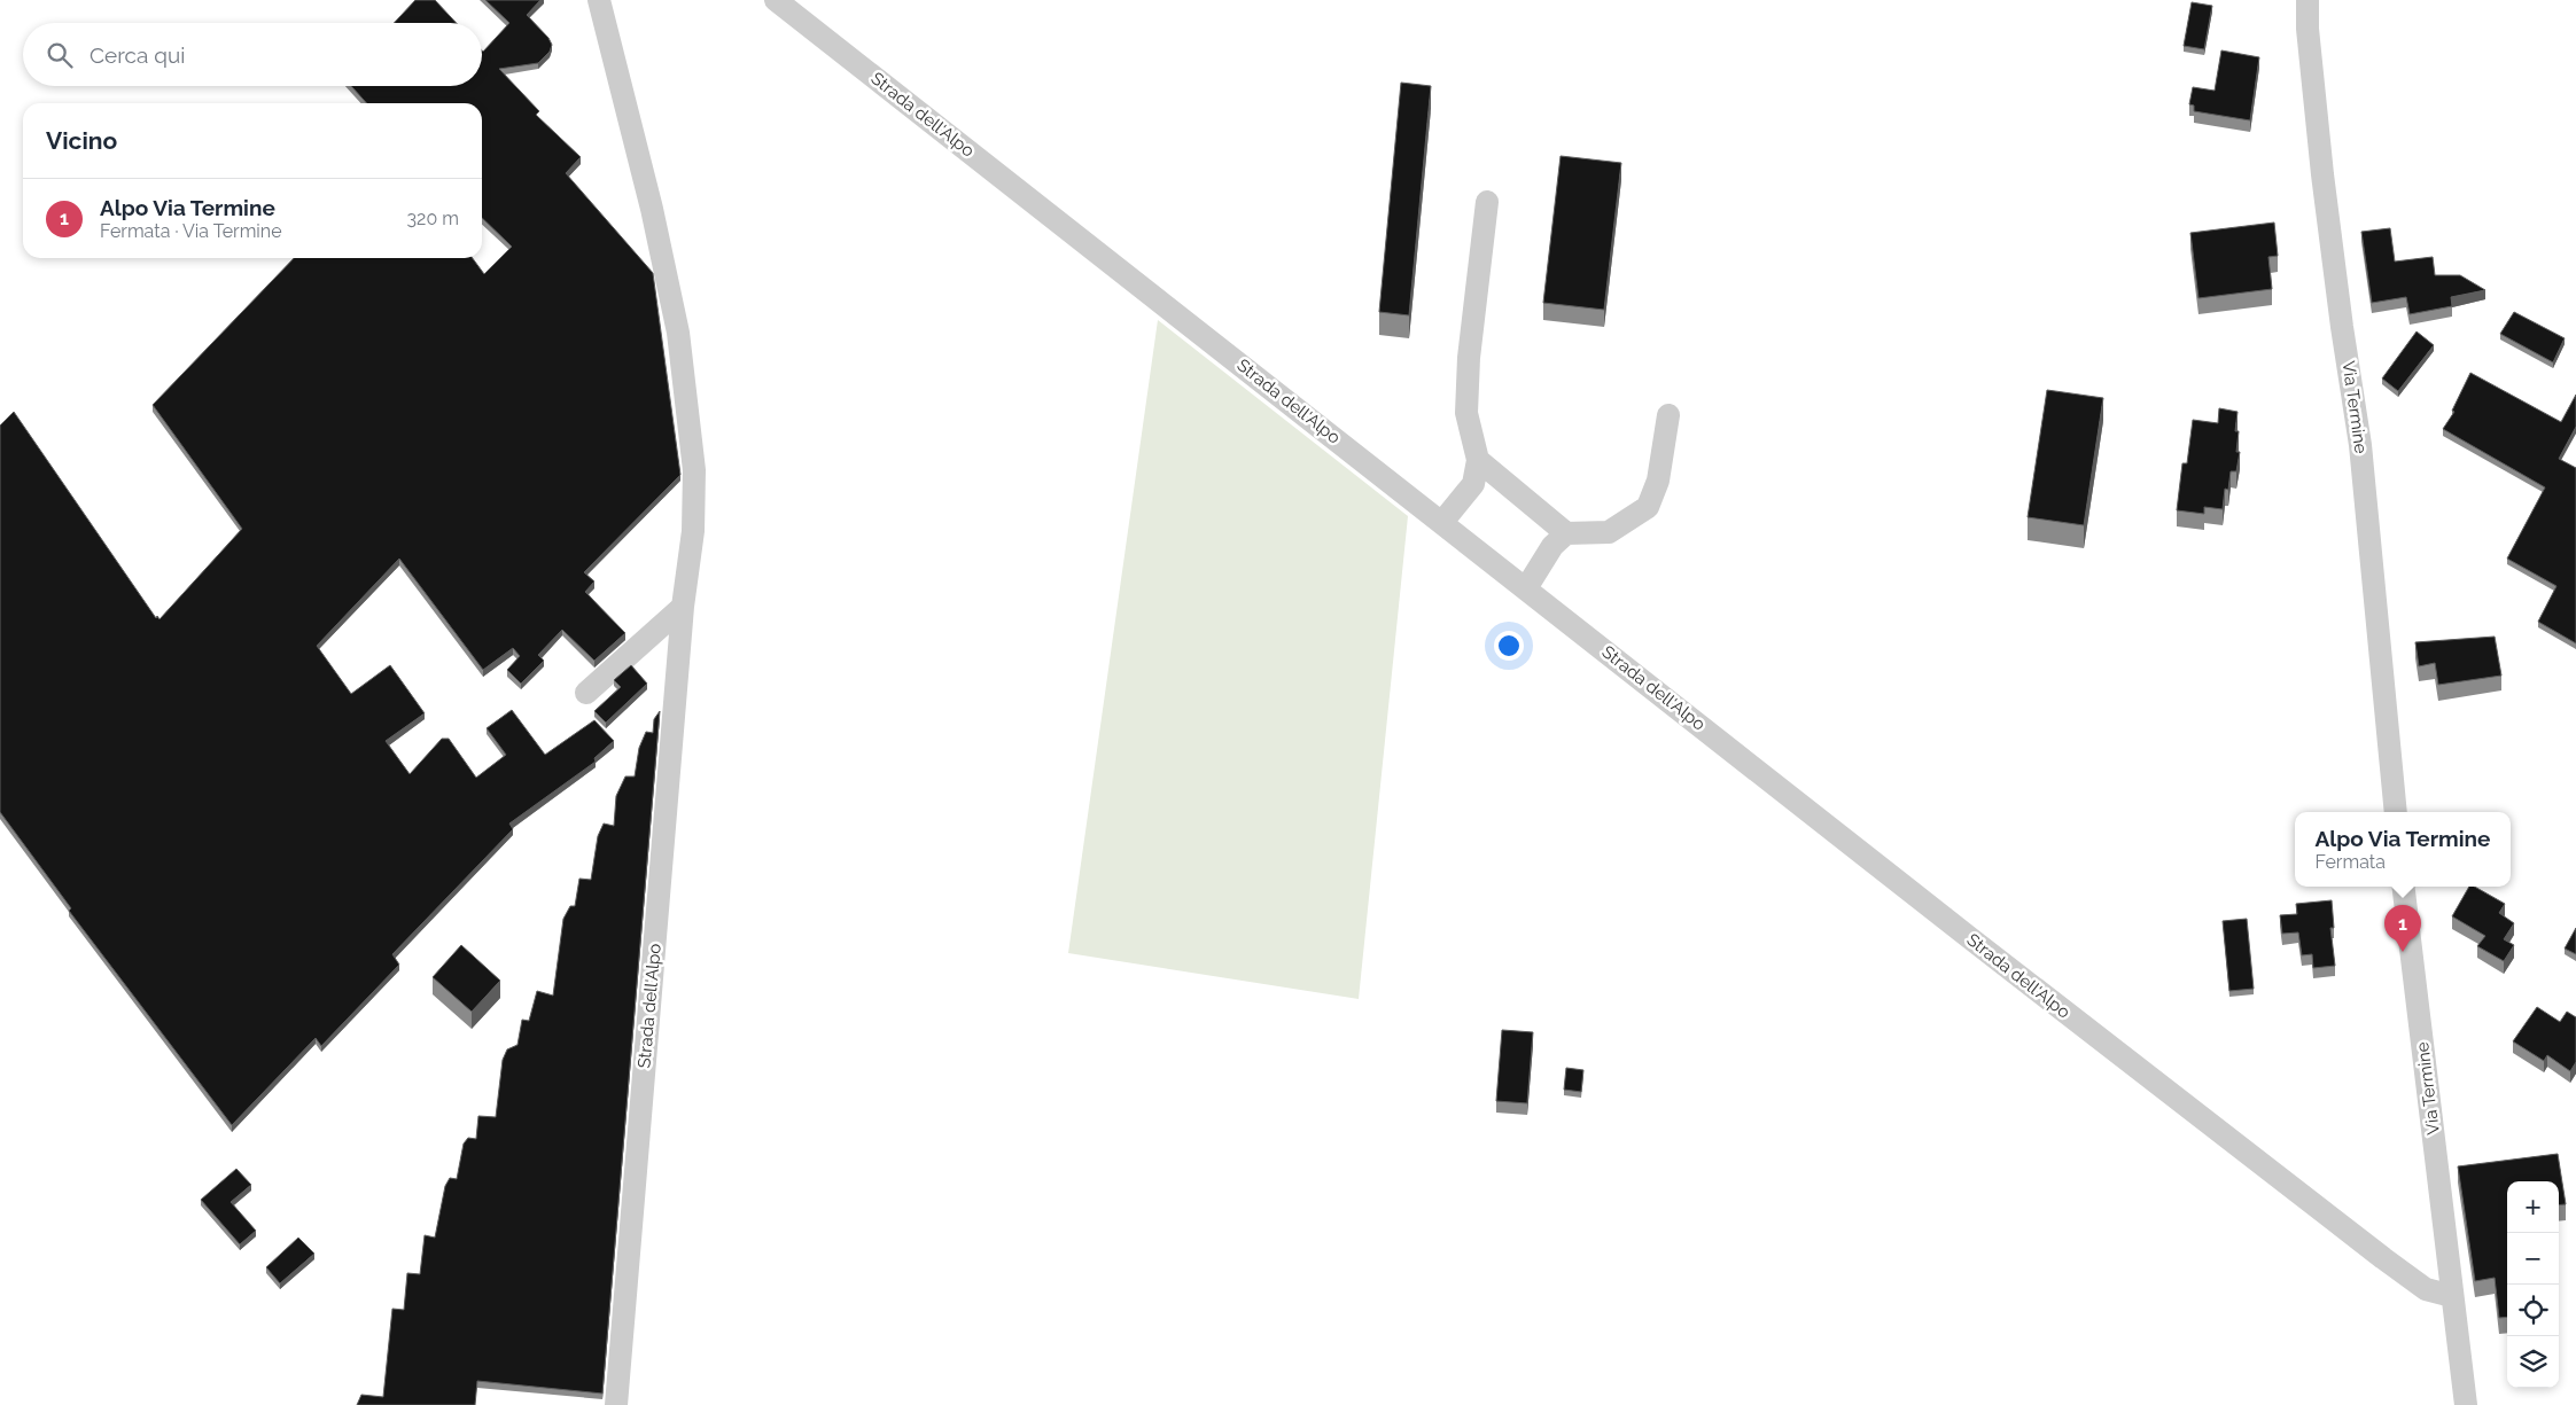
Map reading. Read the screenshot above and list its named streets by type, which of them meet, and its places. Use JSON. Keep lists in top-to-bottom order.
{
  "streets": {
    "street": ["Strada dell'Alpo", "Via Termine"]
  },
  "crossings": [
    ["Strada dell'Alpo", "Via Termine"]
  ],
  "page": {
    "search": "Cerca qui",
    "heading": "Vicino",
    "list": [
      {
        "mark": "1",
        "name": "Alpo Via Termine",
        "note": "Fermata · Via Termine",
        "value": "320 m"
      }
    ],
    "popup": ["Alpo Via Termine", "Fermata"],
    "pins": "1",
    "map_buttons": ["+", "−"]
  }
}
